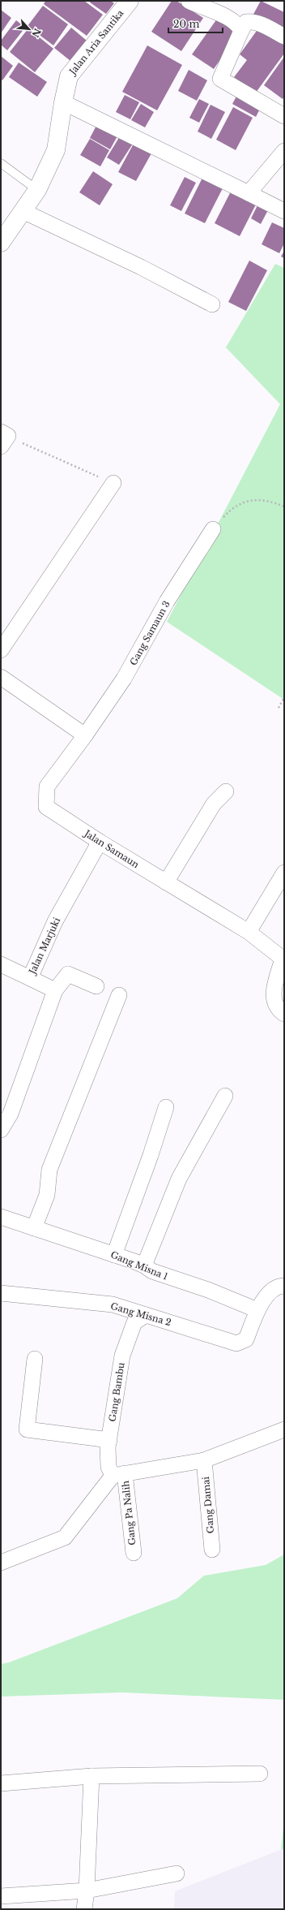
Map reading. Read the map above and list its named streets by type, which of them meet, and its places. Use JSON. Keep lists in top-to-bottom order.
{
  "streets": {
    "street": [
      "Jalan Aria Santika",
      "Gang Samaun 3",
      "Jalan Samaun",
      "Jalan Marjuki",
      "Gang Misna 1",
      "Gang Misna 2",
      "Gang Bambu",
      "Gang Damai",
      "Gang Pa Nalih"
    ]
  },
  "crossings": [
    ["Gang Samaun 3", "Jalan Samaun"],
    ["Jalan Samaun", "Jalan Marjuki"],
    ["Gang Misna 1", "Gang Misna 2"],
    ["Gang Misna 2", "Gang Bambu"],
    ["Gang Bambu", "Gang Pa Nalih"]
  ],
  "scale_bar": "20 m",
  "north": "bottom right"
}
